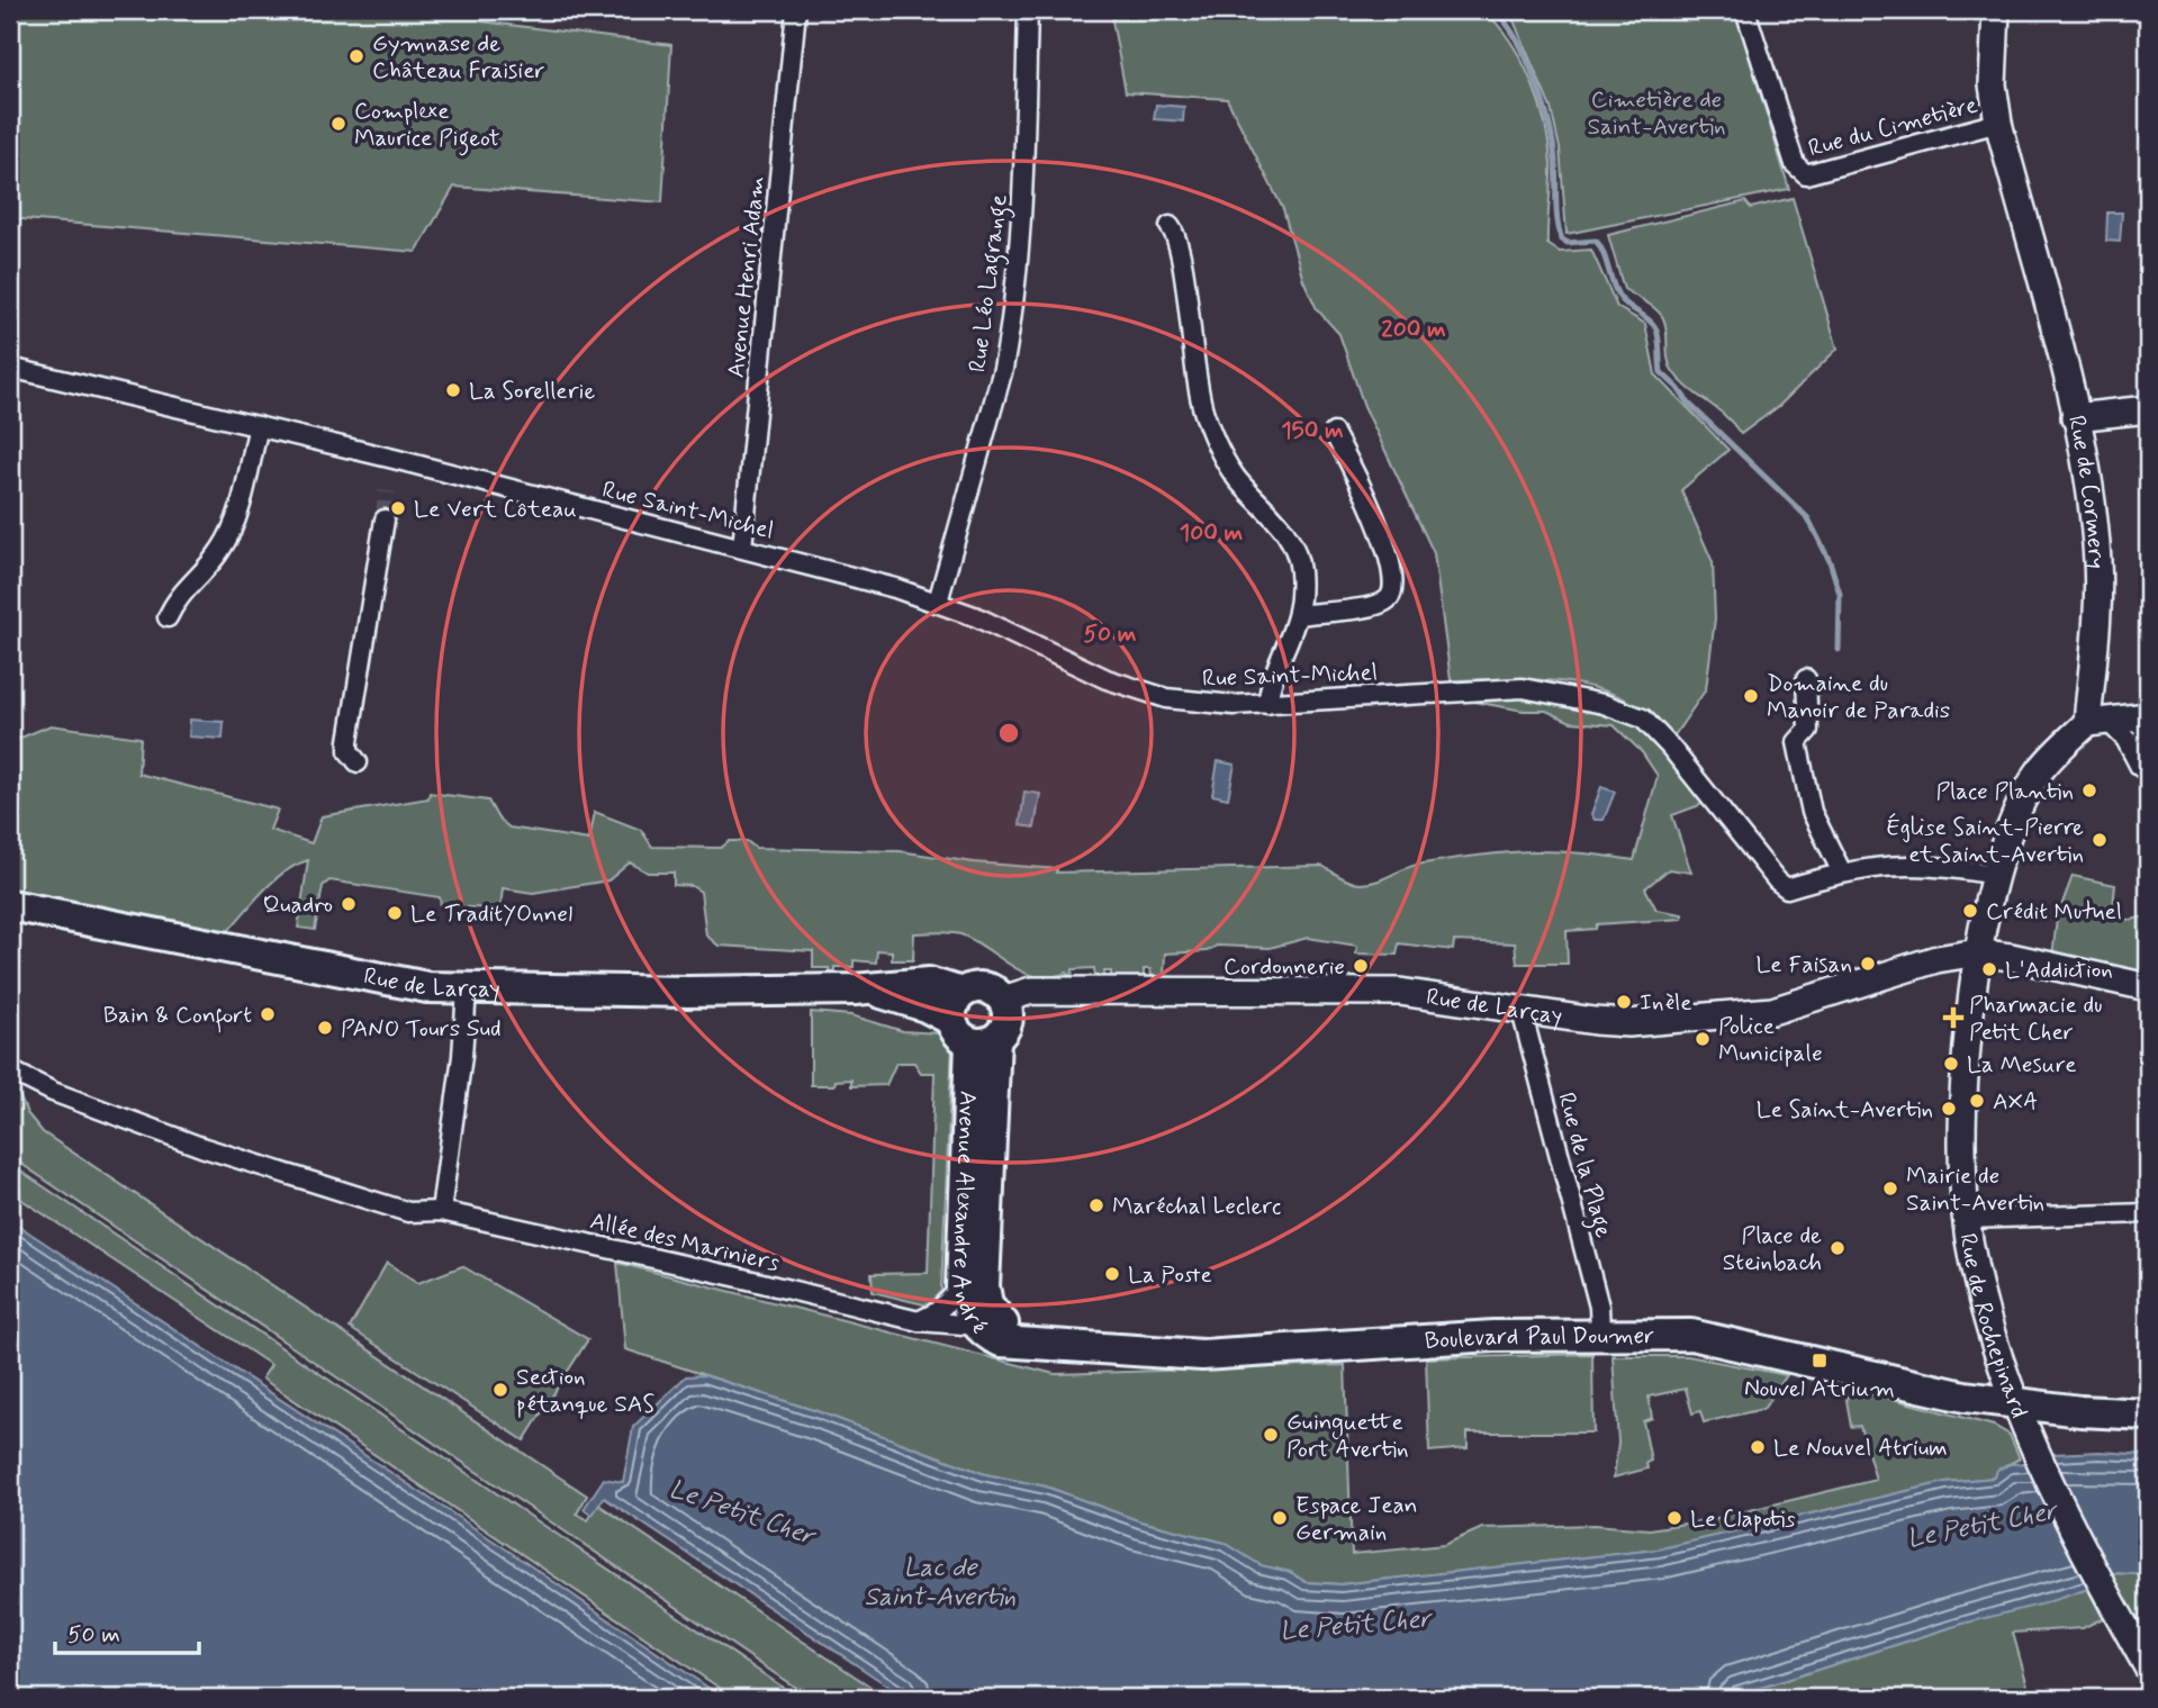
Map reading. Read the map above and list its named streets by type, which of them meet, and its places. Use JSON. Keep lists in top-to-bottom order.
{
  "streets": {
    "main road": [
      "Rue de Cormery",
      "Rue de Larçay",
      "Avenue Alexandre André",
      "Rue de Rochepinard",
      "Boulevard Paul Doumer"
    ],
    "street": [
      "Rue du Cimetière",
      "Avenue Henri Adam",
      "Rue Léo Lagrange",
      "Rue Saint-Michel",
      "Rue de la Plage",
      "Allée des Mariniers"
    ]
  },
  "crossings": [
    ["Rue du Cimetière", "Rue de Cormery"],
    ["Avenue Henri Adam", "Rue Saint-Michel"],
    ["Rue Léo Lagrange", "Rue Saint-Michel"],
    ["Rue de Larçay", "Rue de la Plage"],
    ["Rue de Larçay", "Avenue Alexandre André"],
    ["Rue de Larçay", "Rue de Rochepinard"],
    ["Rue de la Plage", "Boulevard Paul Doumer"],
    ["Avenue Alexandre André", "Allée des Mariniers"],
    ["Avenue Alexandre André", "Boulevard Paul Doumer"],
    ["Rue de Rochepinard", "Boulevard Paul Doumer"]
  ],
  "water": ["Le Petit Cher", "Lac de Saint-Avertin"],
  "parks": ["Cimetière de Saint-Avertin"],
  "places": {
    "other": [
      "Gymnase de Château Fraisier",
      "Complexe Maurice Pigeot",
      "La Sorellerie",
      "Le Vert Côteau",
      "Domaine du Manoir de Paradis",
      "Place Plantin",
      "Église Saint-Pierre et Saint-Avertin",
      "Quadro",
      "Crédit Mutuel",
      "Le TraditYOnnel",
      "Le Faisan",
      "Cordonnerie",
      "L'Addiction",
      "Inèle",
      "Bain & Confort",
      "PANO Tours Sud",
      "Police Municipale",
      "La Mesure",
      "AXA",
      "Le Saint-Avertin",
      "Mairie de Saint-Avertin",
      "Maréchal Leclerc",
      "Place de Steinbach",
      "La Poste",
      "Section pétanque SAS",
      "Guinguette Port Avertin",
      "Le Nouvel Atrium",
      "Espace Jean Germain",
      "Le Clapotis"
    ],
    "health": ["Pharmacie du Petit Cher"],
    "transit": ["Nouvel Atrium"]
  },
  "scale_bar": "50 m",
  "rings": [
    "200 m",
    "150 m",
    "100 m",
    "50 m"
  ]
}
